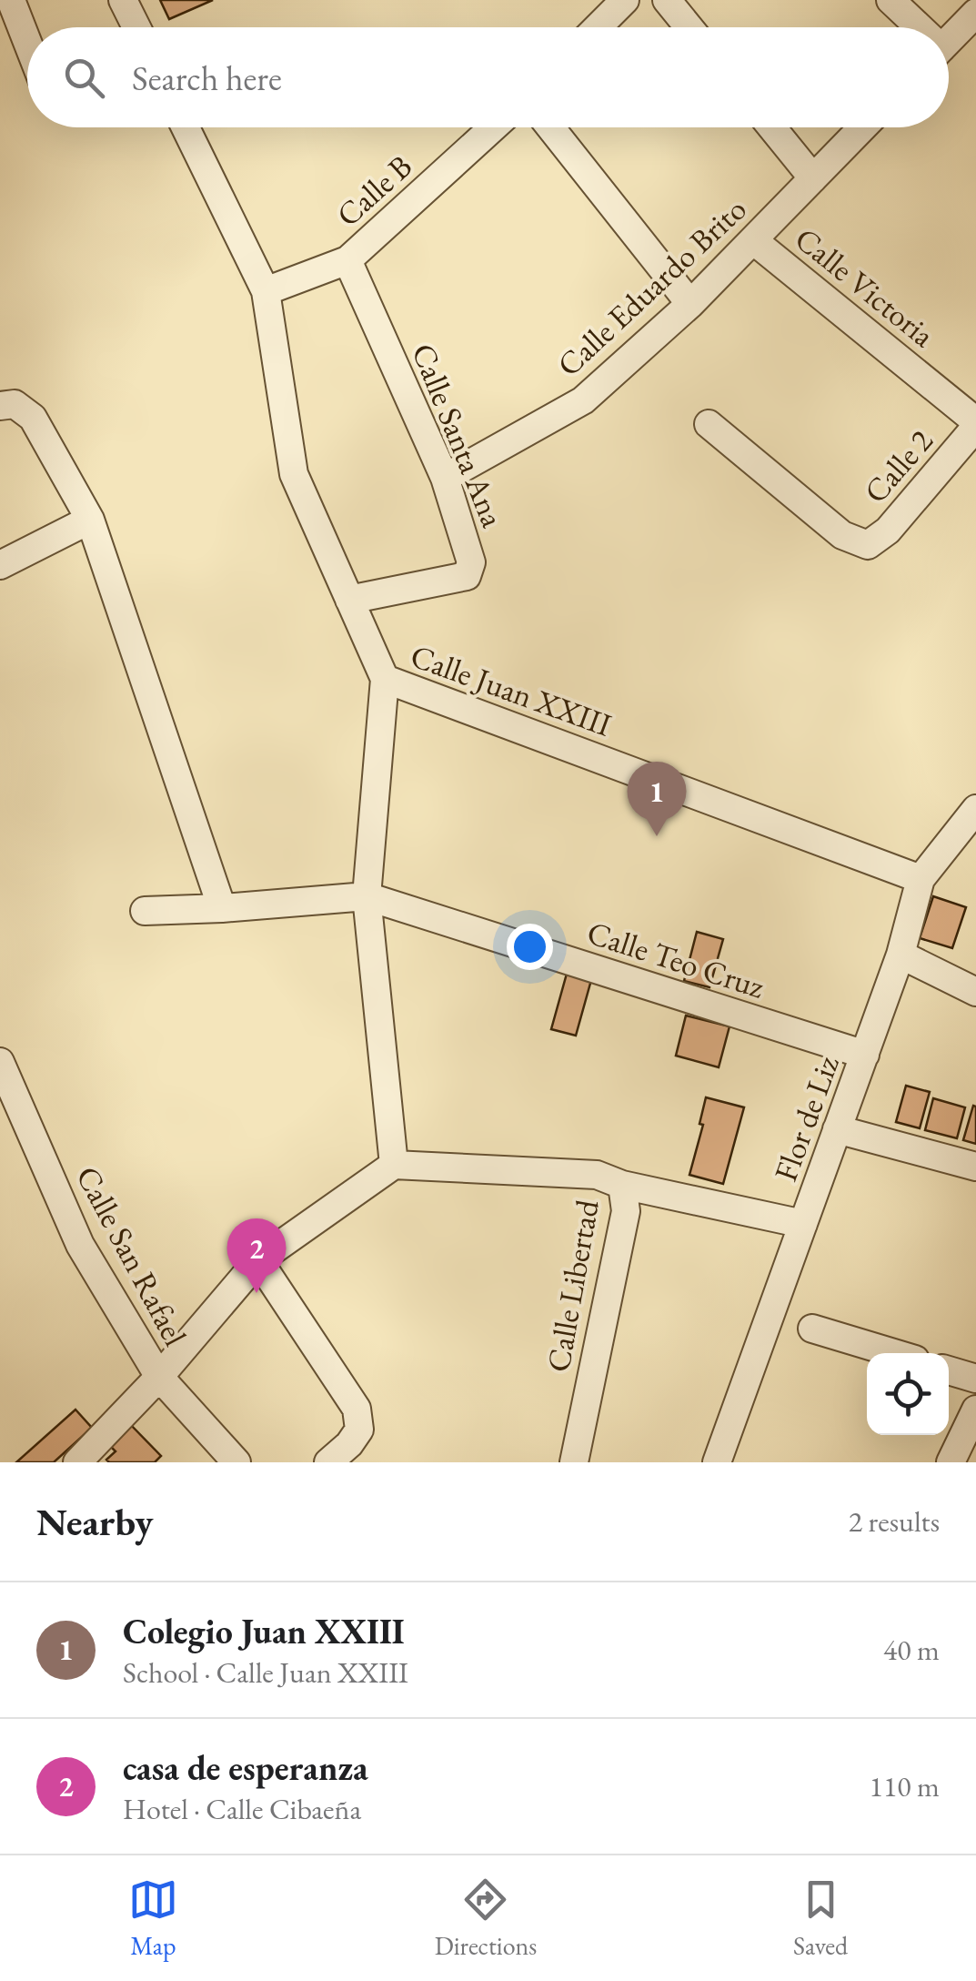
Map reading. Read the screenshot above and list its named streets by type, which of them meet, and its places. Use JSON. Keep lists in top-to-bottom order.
{
  "streets": {
    "street": [
      "Calle B",
      "Calle Eduardo Brito",
      "Calle Victoria",
      "Calle Santa Ana",
      "Calle 2",
      "Calle Juan XXIII",
      "Calle Teo Cruz",
      "Flor de Liz",
      "Calle San Rafael",
      "Calle Libertad"
    ]
  },
  "crossings": [
    ["Calle B", "Calle Santa Ana"],
    ["Calle Eduardo Brito", "Calle Victoria"],
    ["Calle Eduardo Brito", "Calle Santa Ana"],
    ["Calle Victoria", "Calle 2"],
    ["Calle Juan XXIII", "Flor de Liz"],
    ["Calle Teo Cruz", "Flor de Liz"]
  ],
  "page": {
    "search": "Search here",
    "pins": ["1", "2"],
    "heading": ["Nearby", "2 results"],
    "list": [
      {
        "mark": "1",
        "name": "Colegio Juan XXIII",
        "note": "School · Calle Juan XXIII",
        "value": "40 m"
      },
      {
        "mark": "2",
        "name": "casa de esperanza",
        "note": "Hotel · Calle Cibaeña",
        "value": "110 m"
      }
    ],
    "nav": ["Map", "Directions", "Saved"]
  }
}
